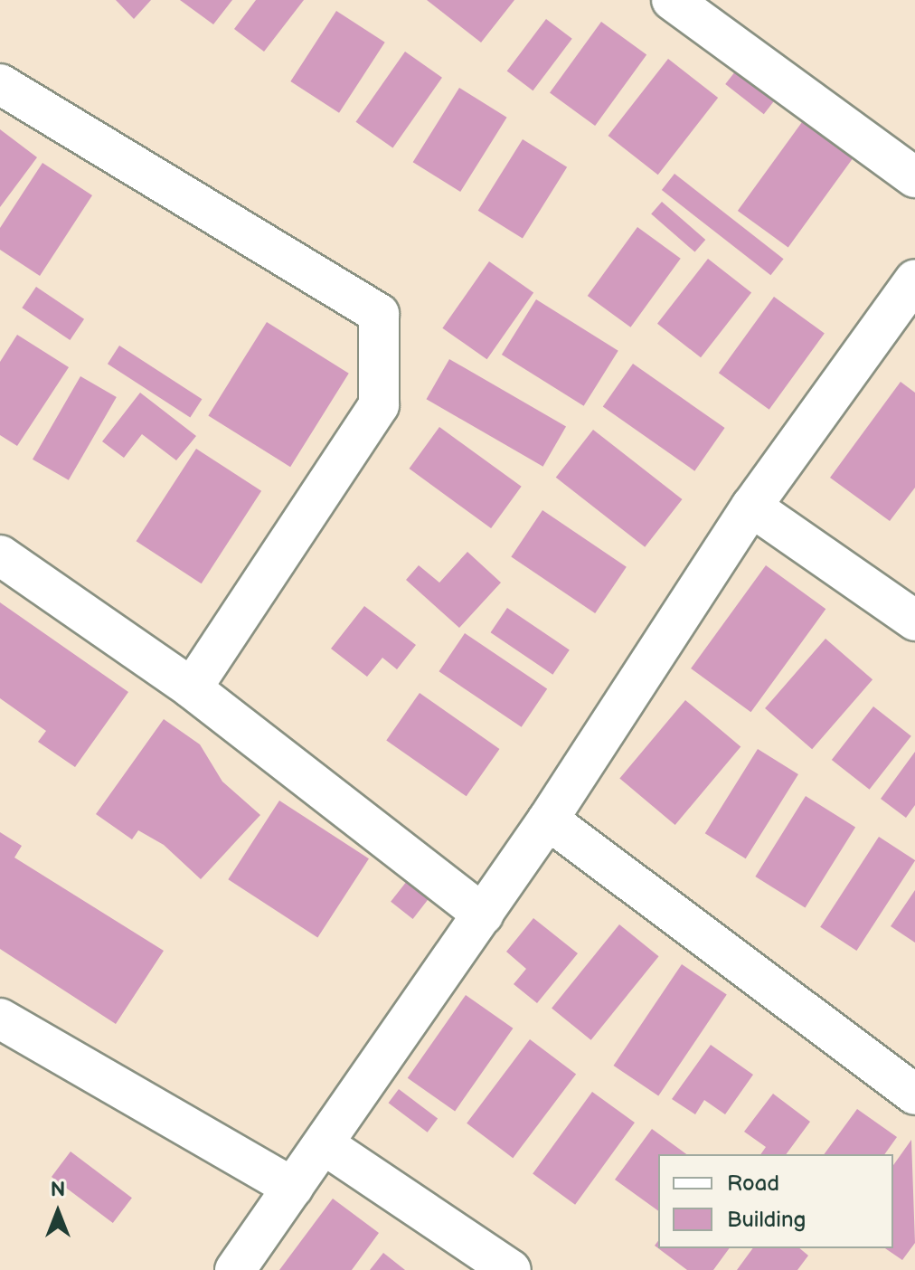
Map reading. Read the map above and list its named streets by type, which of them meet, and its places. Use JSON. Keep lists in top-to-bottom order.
{
  "legend": ["Road", "Building"],
  "north": "top"
}
